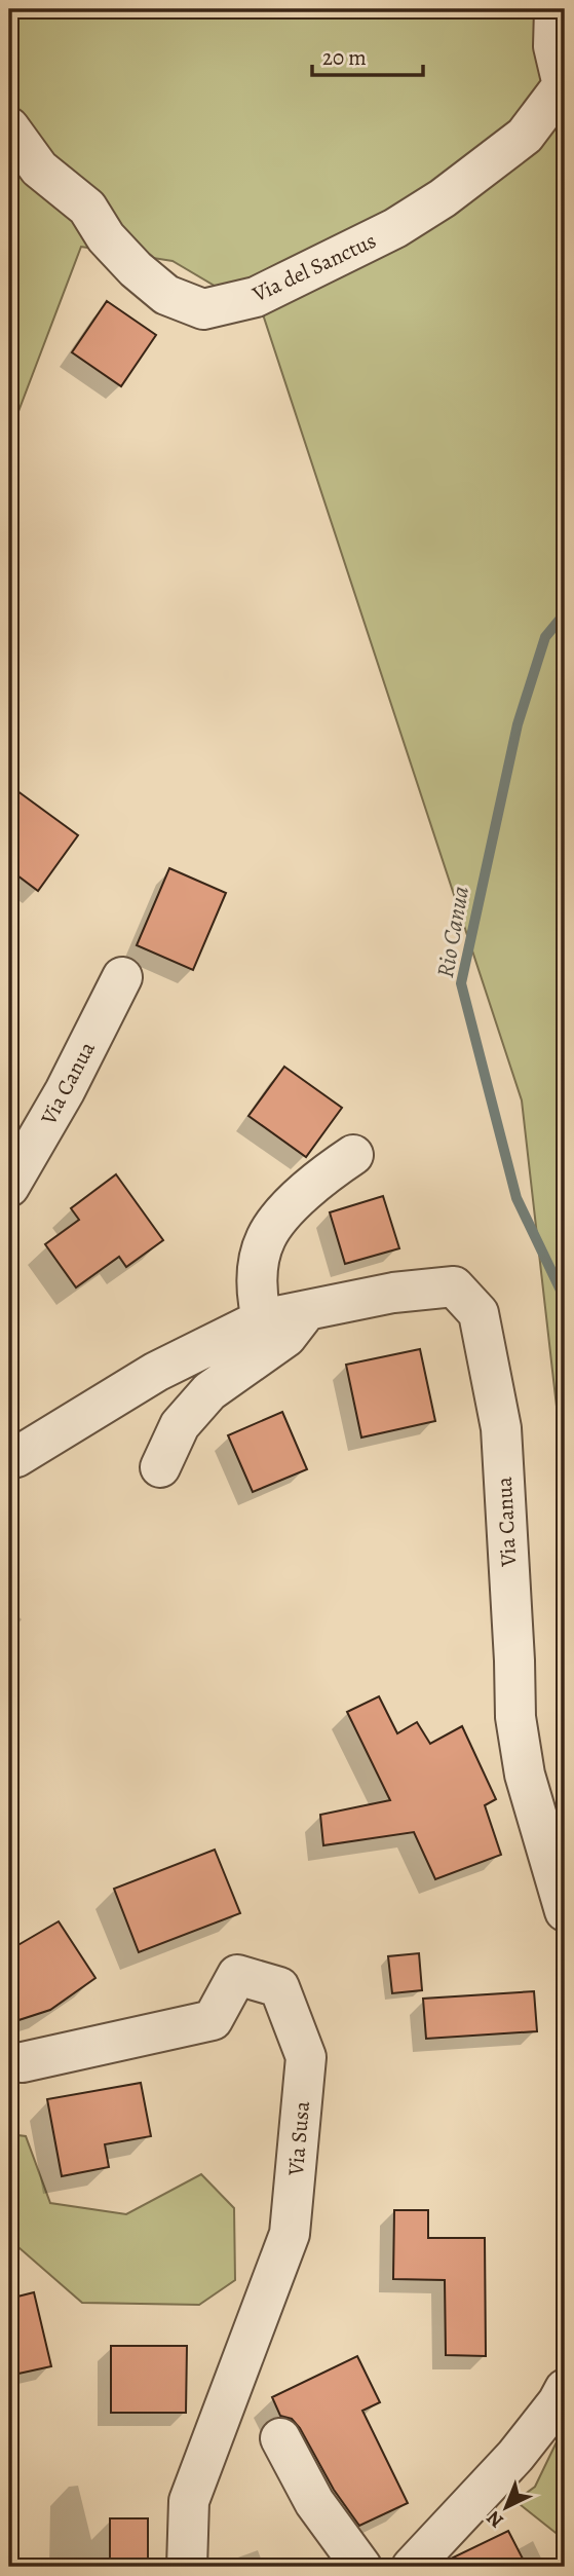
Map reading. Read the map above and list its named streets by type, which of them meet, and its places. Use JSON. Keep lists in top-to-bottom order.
{
  "streets": {
    "street": ["Via del Sanctus", "Via Canua", "Via Susa"]
  },
  "water": ["Rio Canua"],
  "scale_bar": "20 m",
  "north": "bottom left"
}
